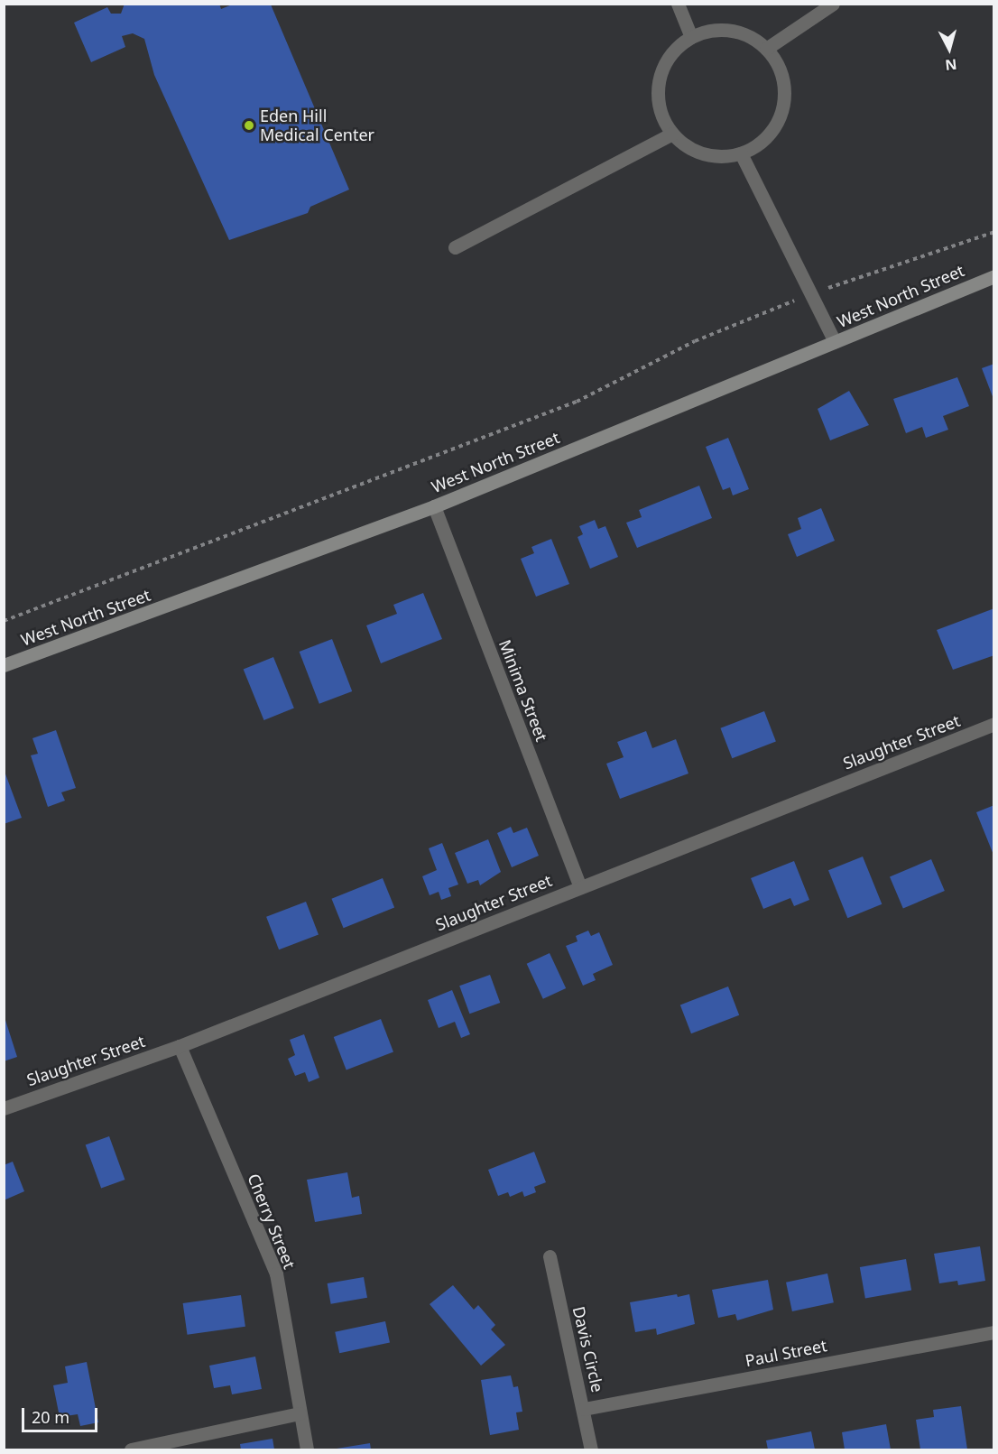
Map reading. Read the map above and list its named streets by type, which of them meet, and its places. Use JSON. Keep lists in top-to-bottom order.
{
  "streets": {
    "main road": ["West North Street"],
    "street": [
      "Minima Street",
      "Slaughter Street",
      "Cherry Street",
      "Davis Circle",
      "Paul Street"
    ]
  },
  "crossings": [
    ["West North Street", "Minima Street"],
    ["Minima Street", "Slaughter Street"],
    ["Slaughter Street", "Cherry Street"],
    ["Davis Circle", "Paul Street"]
  ],
  "places": ["Eden Hill Medical Center"],
  "scale_bar": "20 m",
  "north": "bottom"
}
